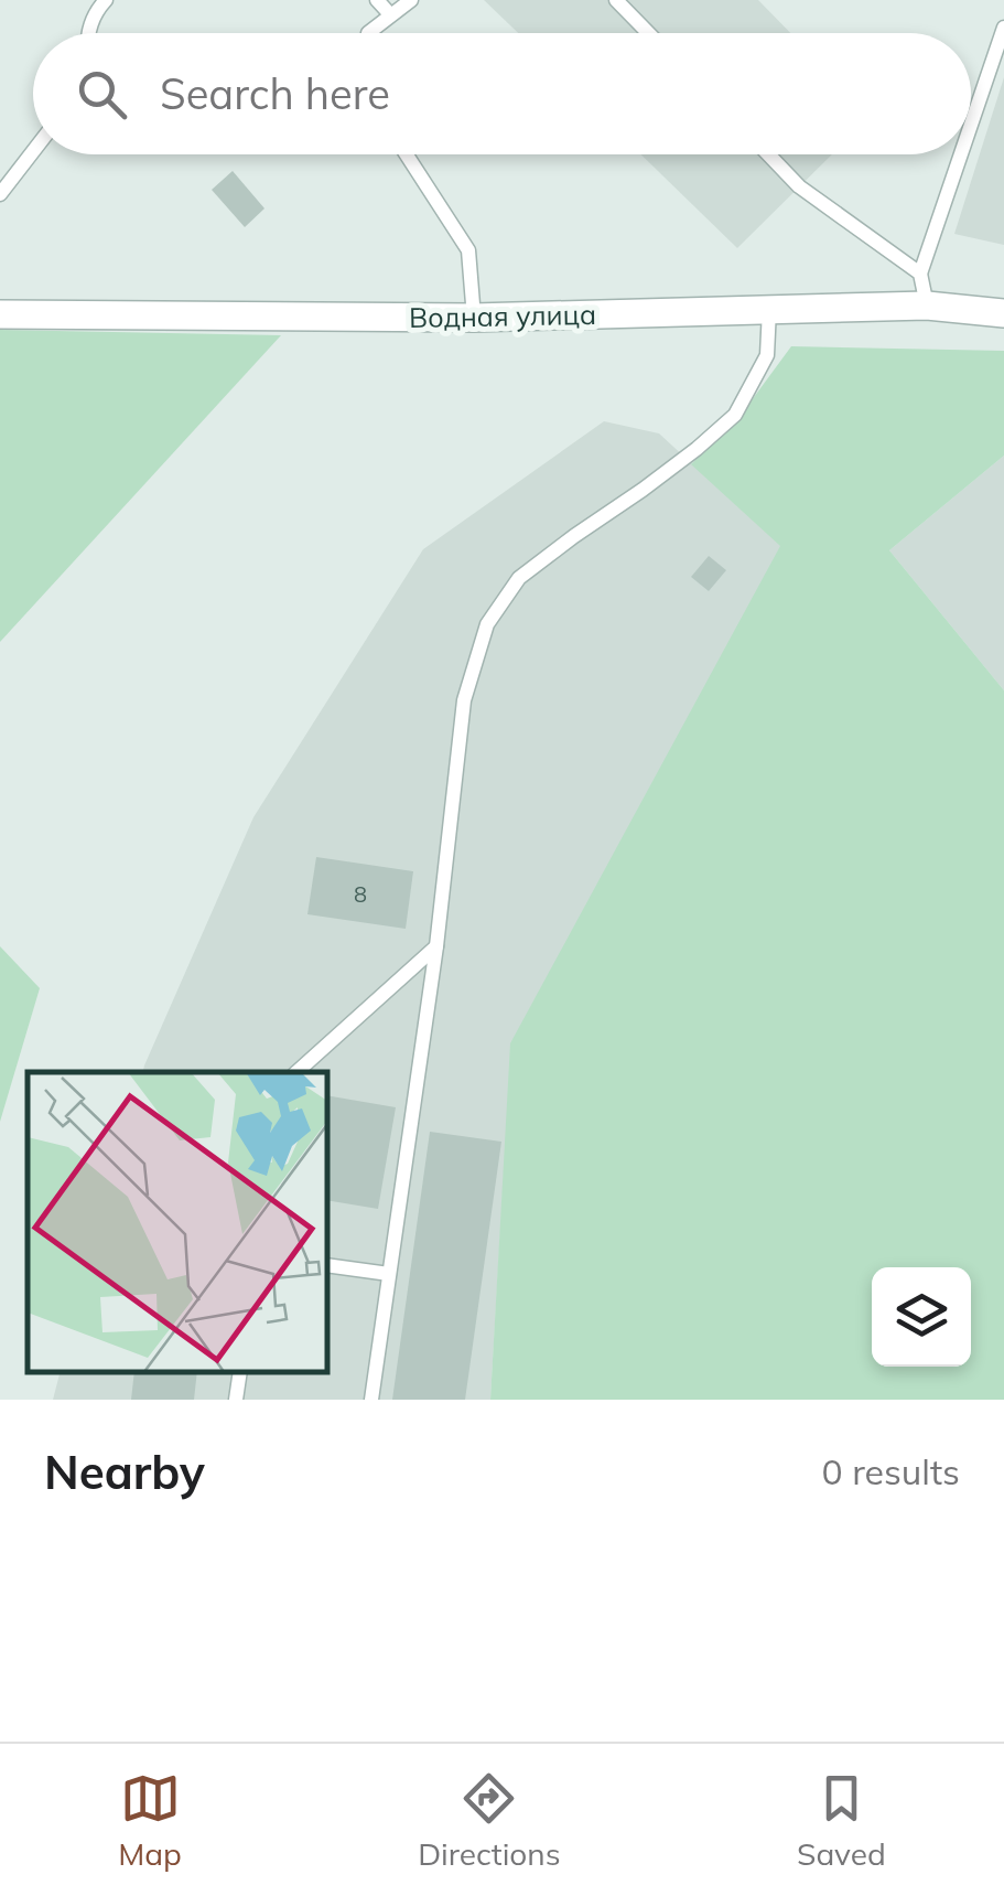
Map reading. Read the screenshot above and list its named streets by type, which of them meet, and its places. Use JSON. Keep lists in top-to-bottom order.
{
  "streets": {
    "street": ["Водная улица"]
  },
  "house_numbers": ["8"],
  "page": {
    "search": "Search here",
    "heading": ["Nearby", "0 results"],
    "nav": ["Map", "Directions", "Saved"]
  }
}
